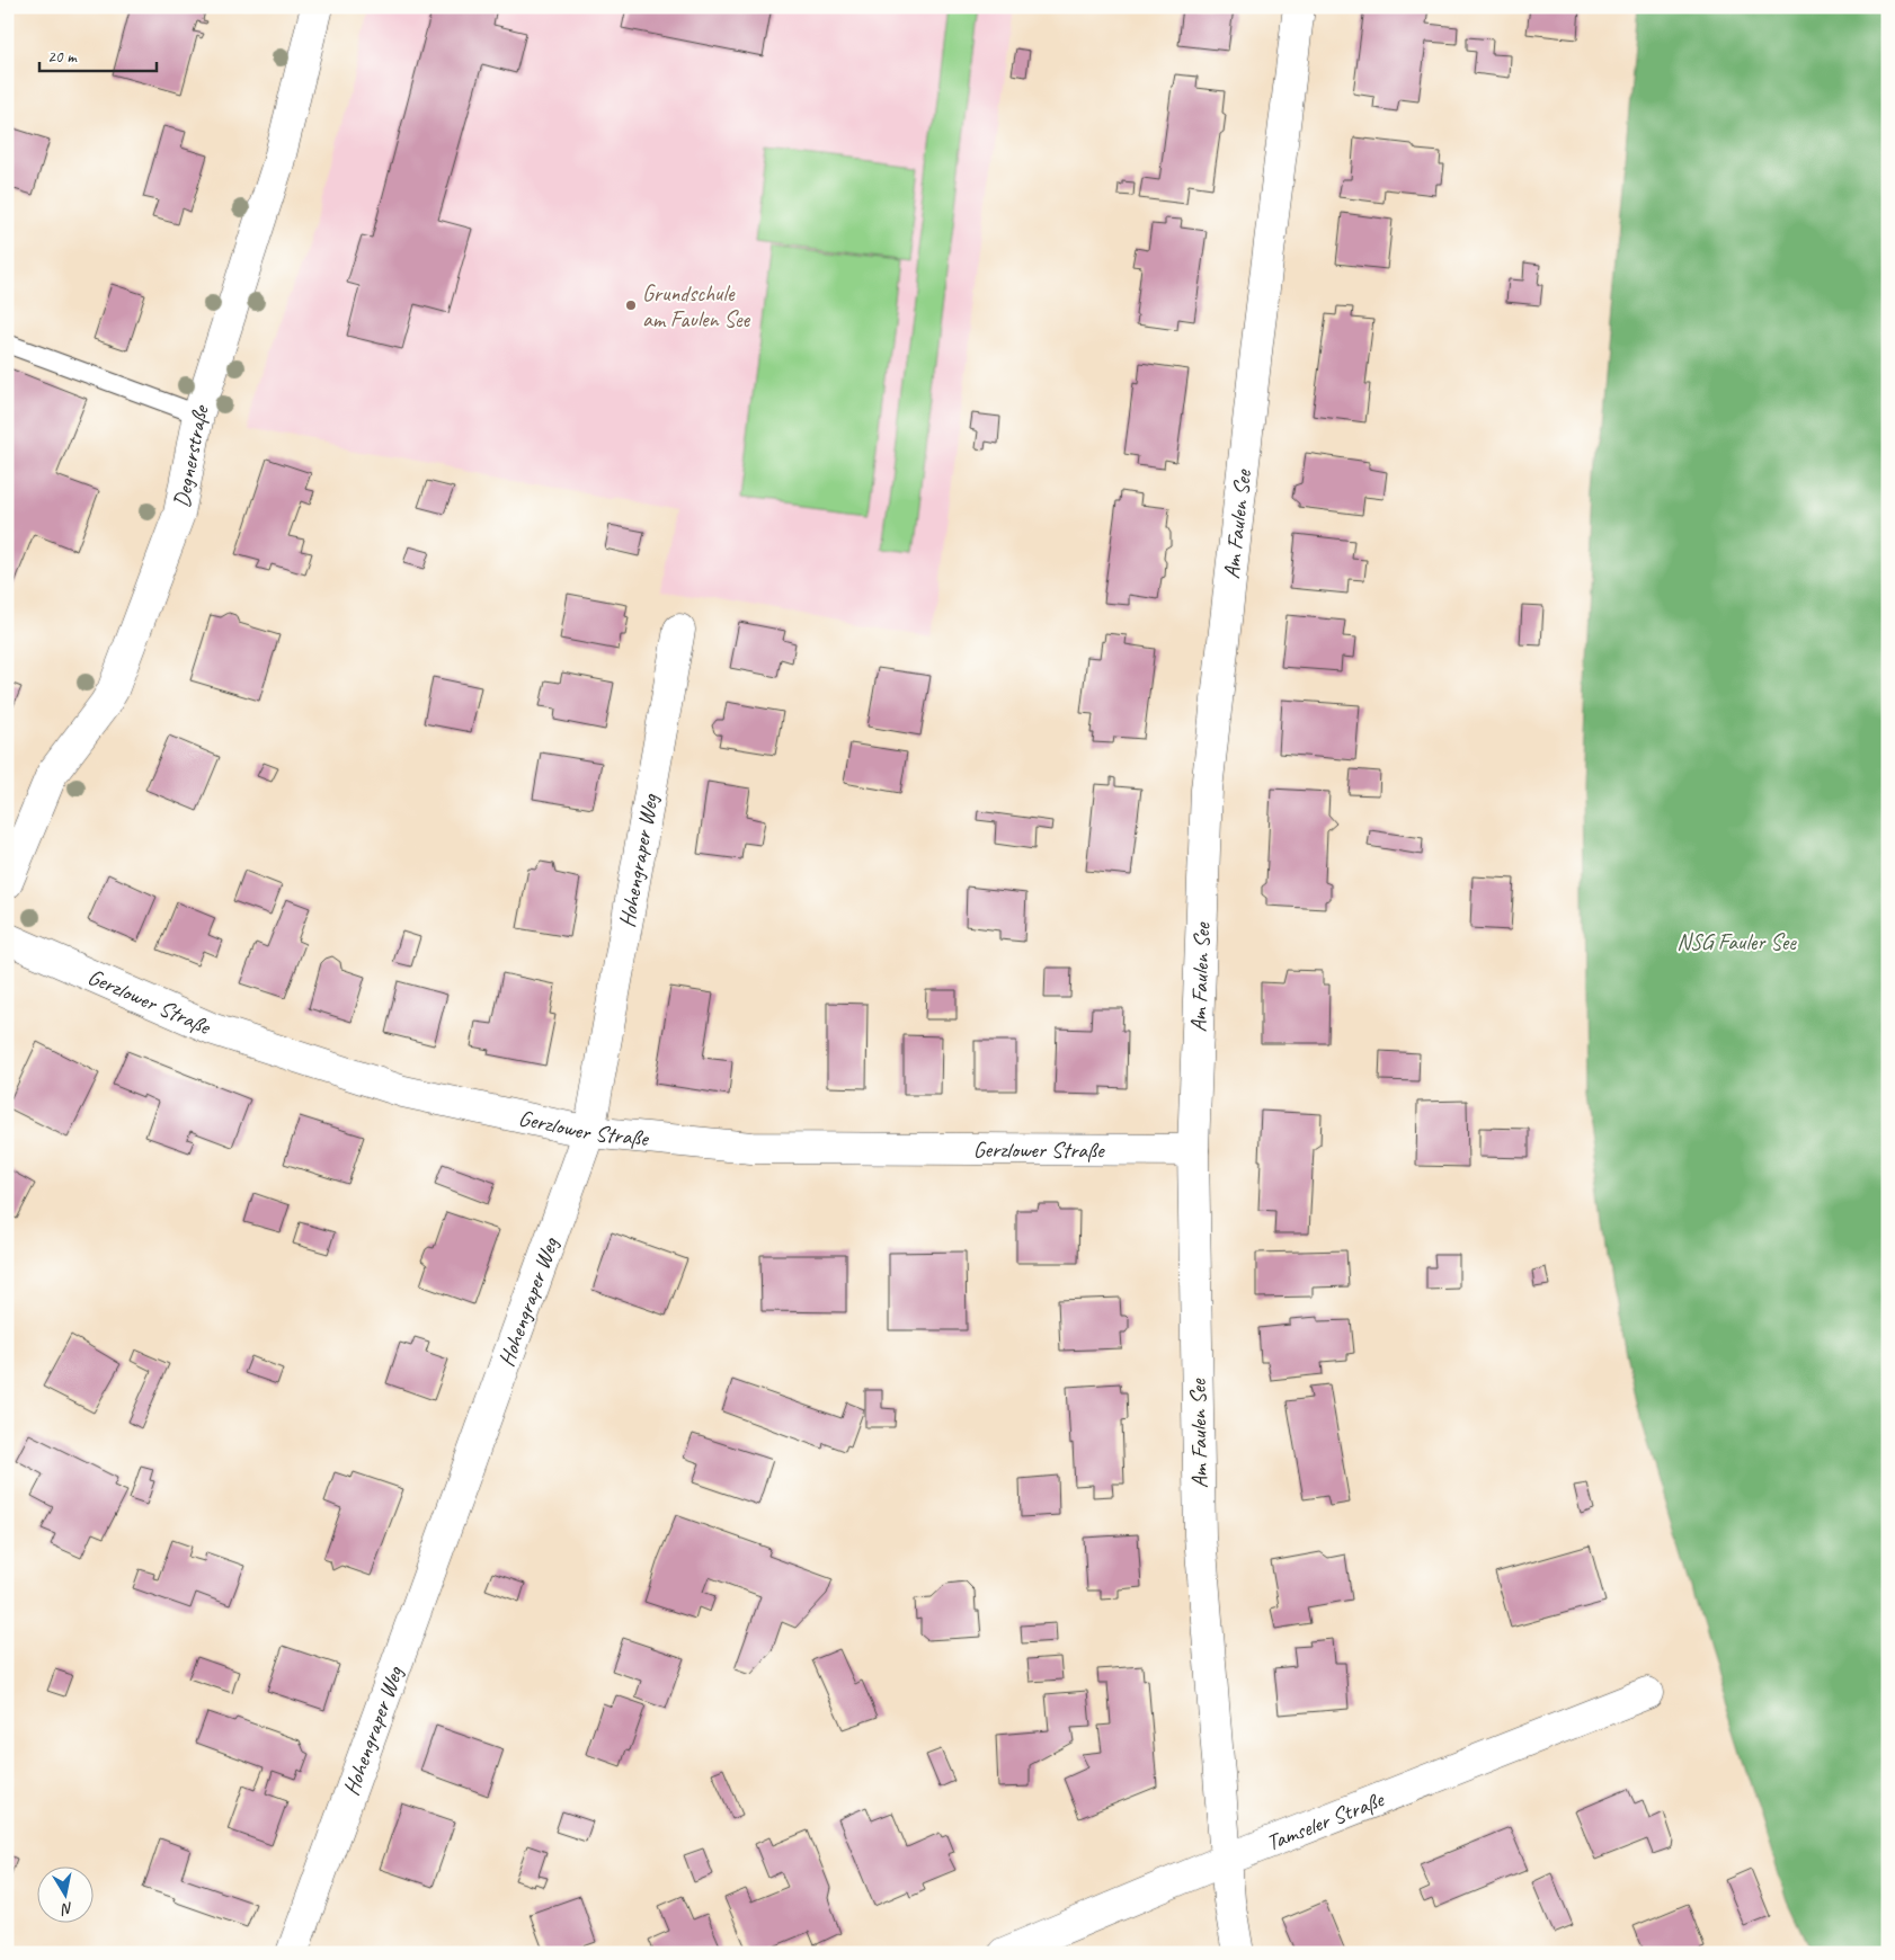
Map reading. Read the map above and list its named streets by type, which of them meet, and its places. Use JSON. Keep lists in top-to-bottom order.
{
  "streets": {
    "street": [
      "Degnerstraße",
      "Am Faulen See",
      "Hohengraper Weg",
      "Gerzlower Straße",
      "Tamseler Straße"
    ]
  },
  "crossings": [
    ["Am Faulen See", "Gerzlower Straße"],
    ["Am Faulen See", "Tamseler Straße"],
    ["Hohengraper Weg", "Gerzlower Straße"]
  ],
  "parks": ["NSG Fauler See"],
  "places": ["Grundschule am Faulen See"],
  "scale_bar": "20 m",
  "north": "bottom"
}
